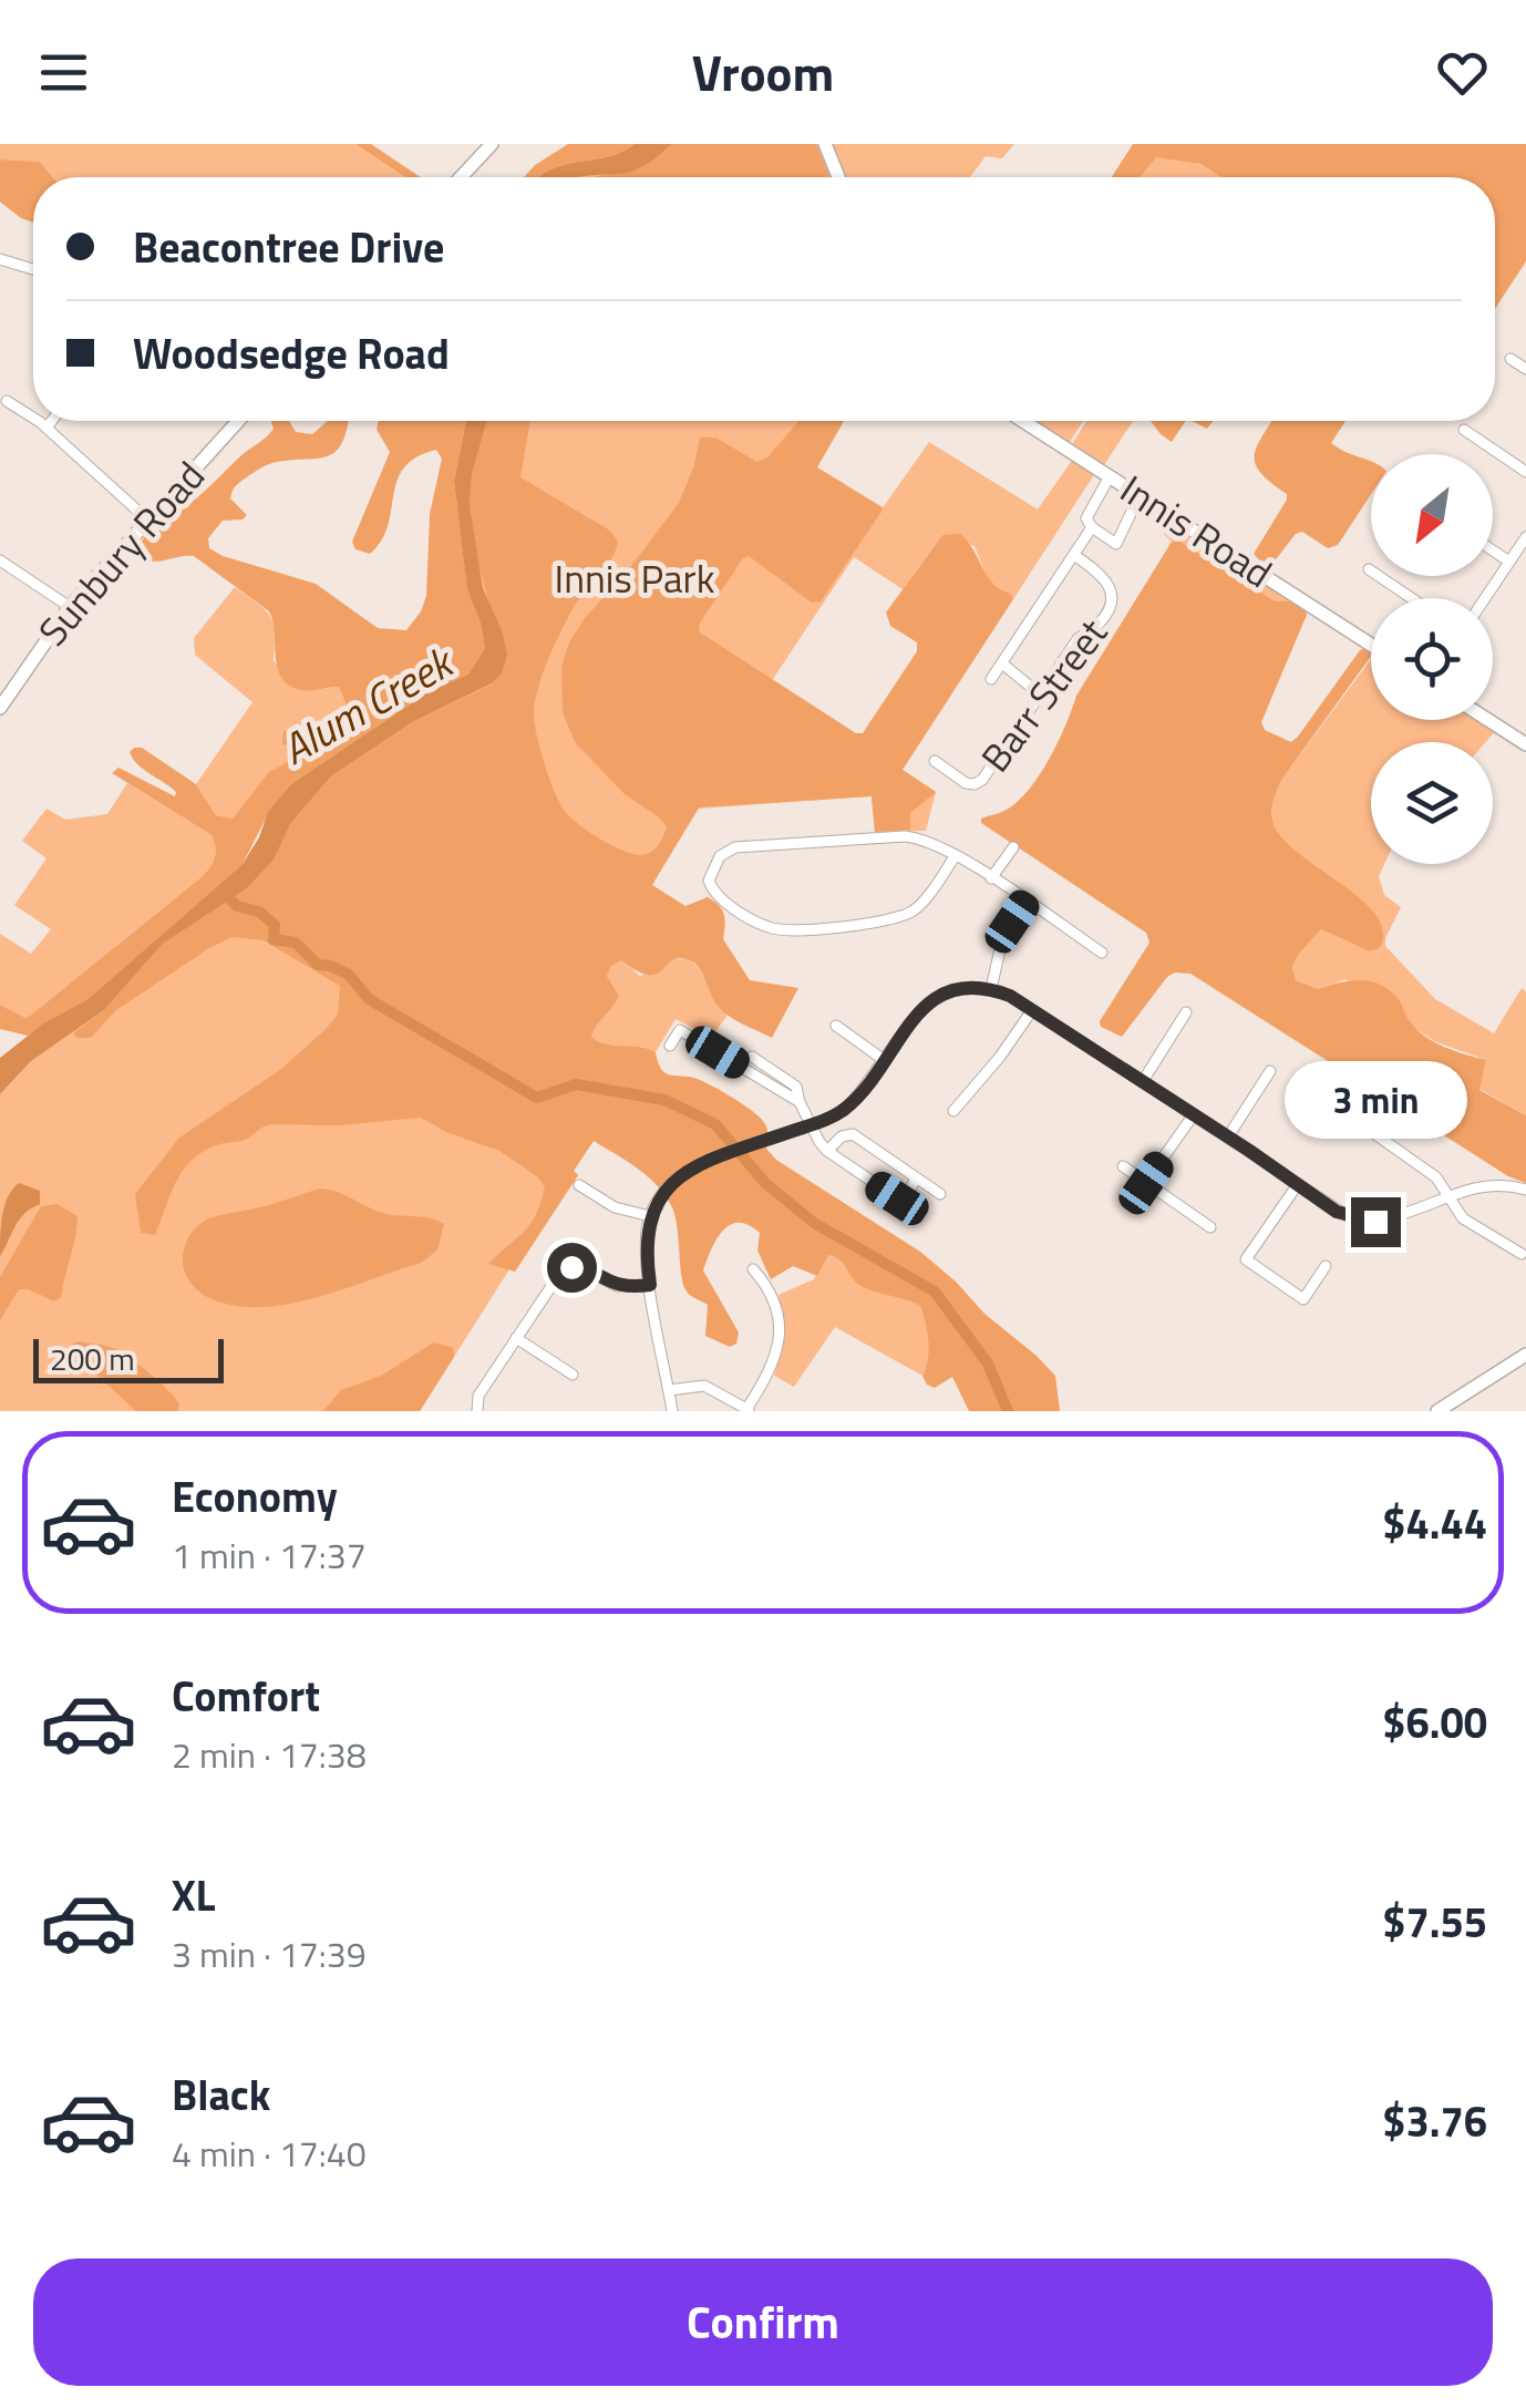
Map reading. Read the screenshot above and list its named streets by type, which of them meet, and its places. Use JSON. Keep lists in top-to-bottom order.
{
  "streets": {
    "main road": ["Innis Road", "Sunbury Road"],
    "street": ["Barr Street"]
  },
  "water": ["Alum Creek"],
  "parks": ["Innis Park"],
  "scale_bar": "200 m",
  "north": "bottom left",
  "page": {
    "header": "Vroom",
    "banner": ["Beacontree Drive", "Woodsedge Road"],
    "bubble": "3 min",
    "scale": "200 m",
    "list": [
      {
        "name": "Economy",
        "note": "1 min · 17:37",
        "value": "$4.44"
      },
      {
        "name": "Comfort",
        "note": "2 min · 17:38",
        "value": "$6.00"
      },
      {
        "name": "XL",
        "note": "3 min · 17:39",
        "value": "$7.55"
      },
      {
        "name": "Black",
        "note": "4 min · 17:40",
        "value": "$3.76"
      }
    ],
    "buttons": "Confirm"
  }
}
